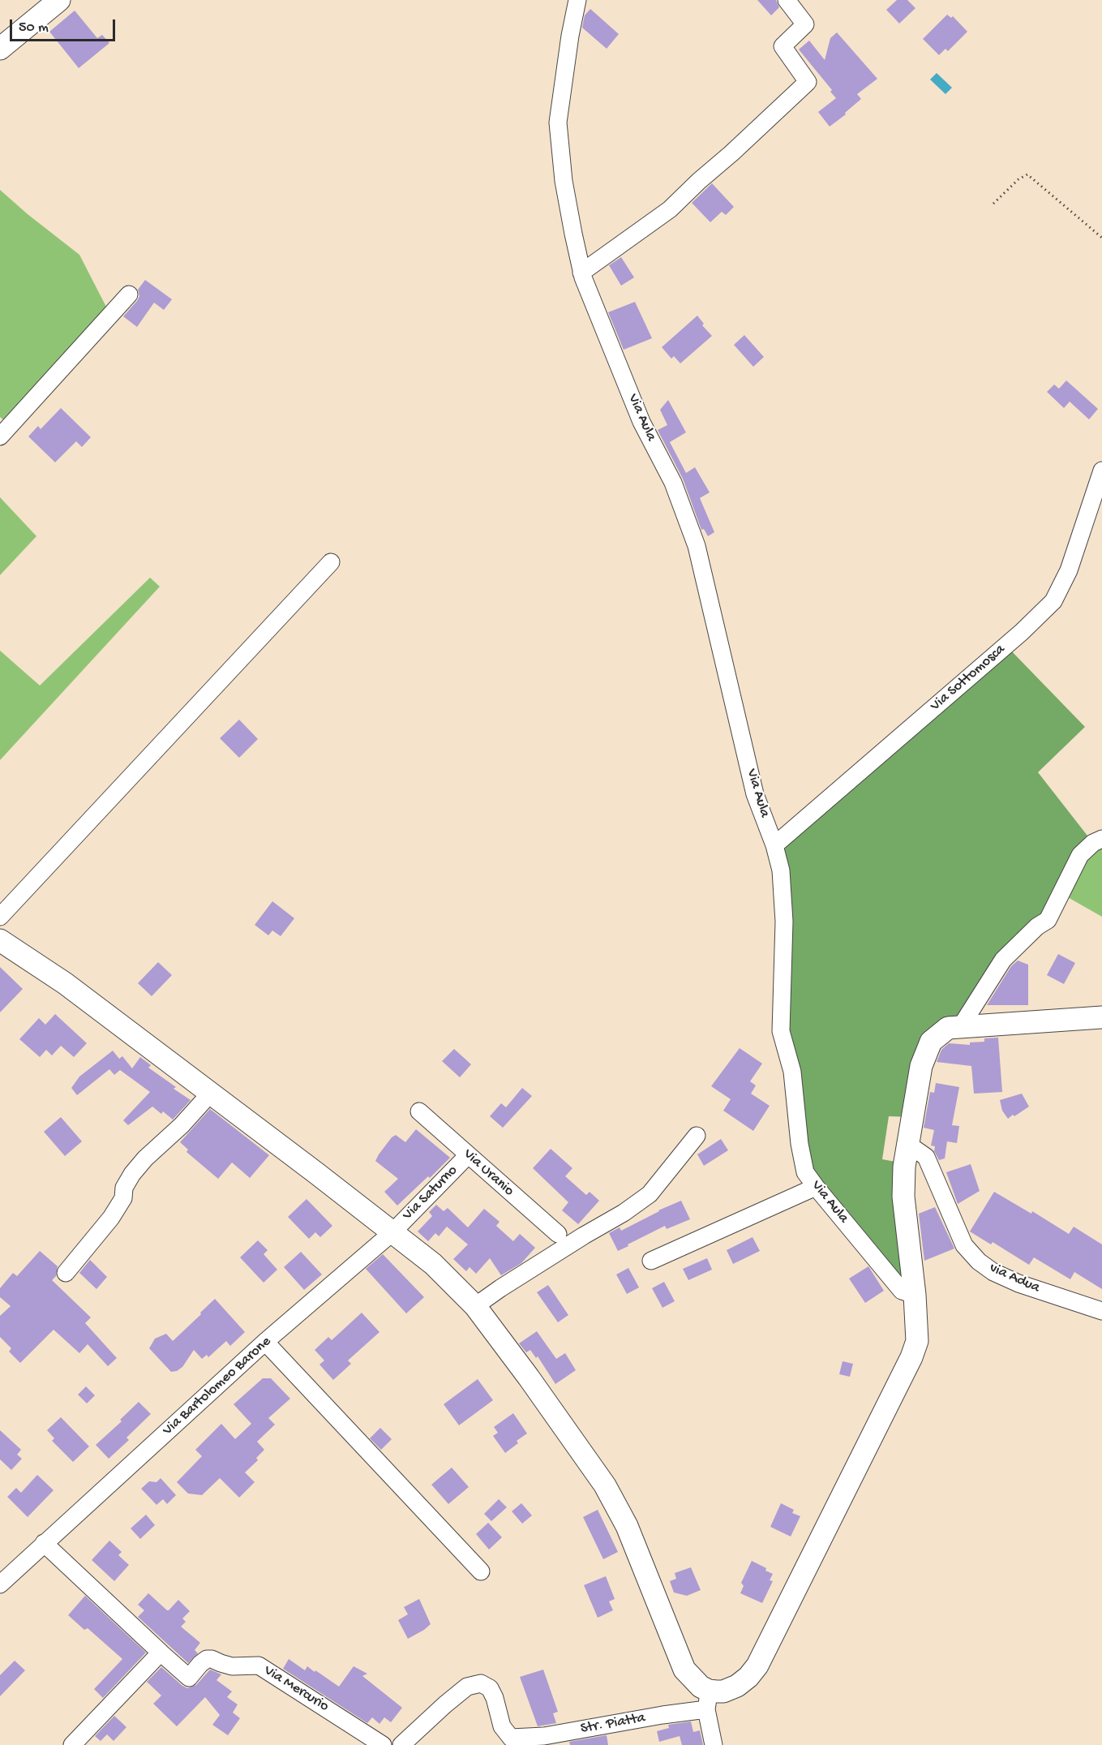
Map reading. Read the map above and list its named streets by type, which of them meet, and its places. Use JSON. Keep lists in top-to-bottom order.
{
  "streets": {
    "street": [
      "Via Aula",
      "Via Sottomosca",
      "Via Uranio",
      "Via Saturno",
      "via Adua",
      "Via Bartolomeo Barone",
      "Via Mercurio",
      "Str. Piatta"
    ]
  },
  "crossings": [
    ["Via Aula", "Via Sottomosca"],
    ["Via Uranio", "Via Saturno"],
    ["Via Saturno", "Via Bartolomeo Barone"],
    ["Via Bartolomeo Barone", "Via Mercurio"]
  ],
  "scale_bar": "50 m"
}
